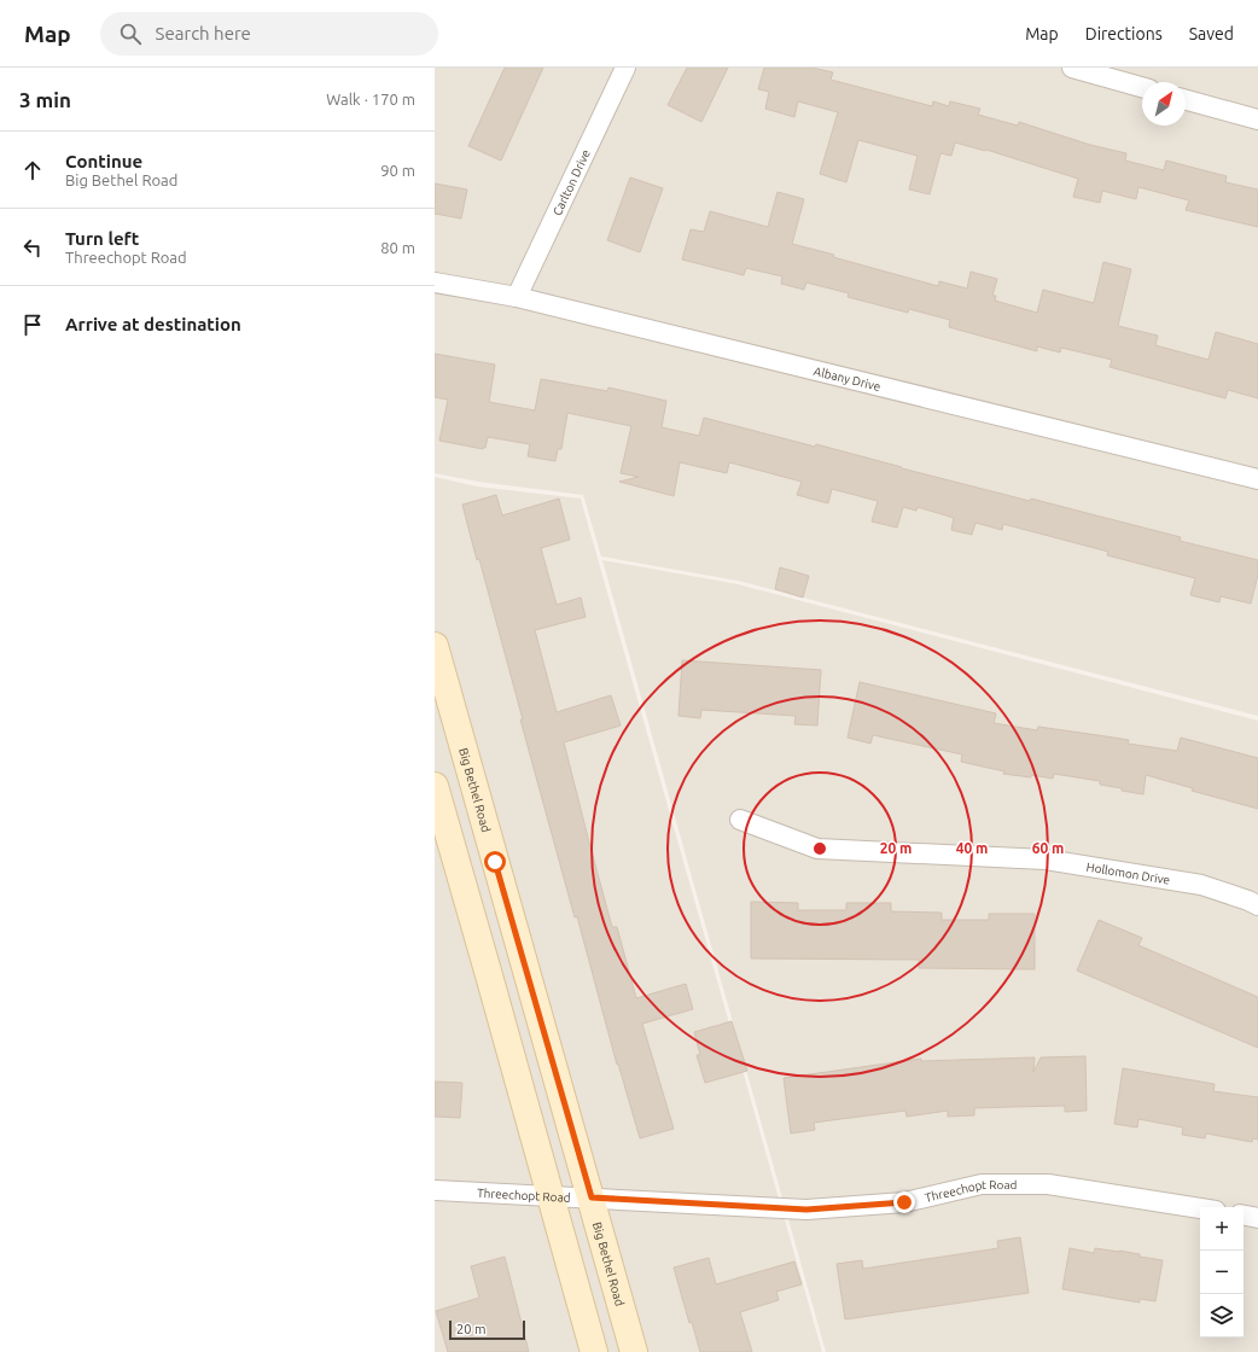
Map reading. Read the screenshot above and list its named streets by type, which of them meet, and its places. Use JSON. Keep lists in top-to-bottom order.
{
  "streets": {
    "main road": ["Big Bethel Road"],
    "street": [
      "Carlton Drive",
      "Albany Drive",
      "Hollomon Drive",
      "Threechopt Road"
    ]
  },
  "crossings": [
    ["Carlton Drive", "Albany Drive"],
    ["Big Bethel Road", "Threechopt Road"]
  ],
  "scale_bar": "20 m",
  "north": "top right",
  "page": {
    "header": "Map",
    "search": "Search here",
    "nav": ["Map", "Directions", "Saved"],
    "heading": ["3 min", "Walk · 170 m"],
    "list": [
      ["Continue", "Big Bethel Road", "90 m"],
      ["Turn left", "Threechopt Road", "80 m"],
      "Arrive at destination"
    ],
    "map_buttons": ["+", "−"],
    "scale": "20 m"
  },
  "rings": ["20 m", "40 m", "60 m"]
}
